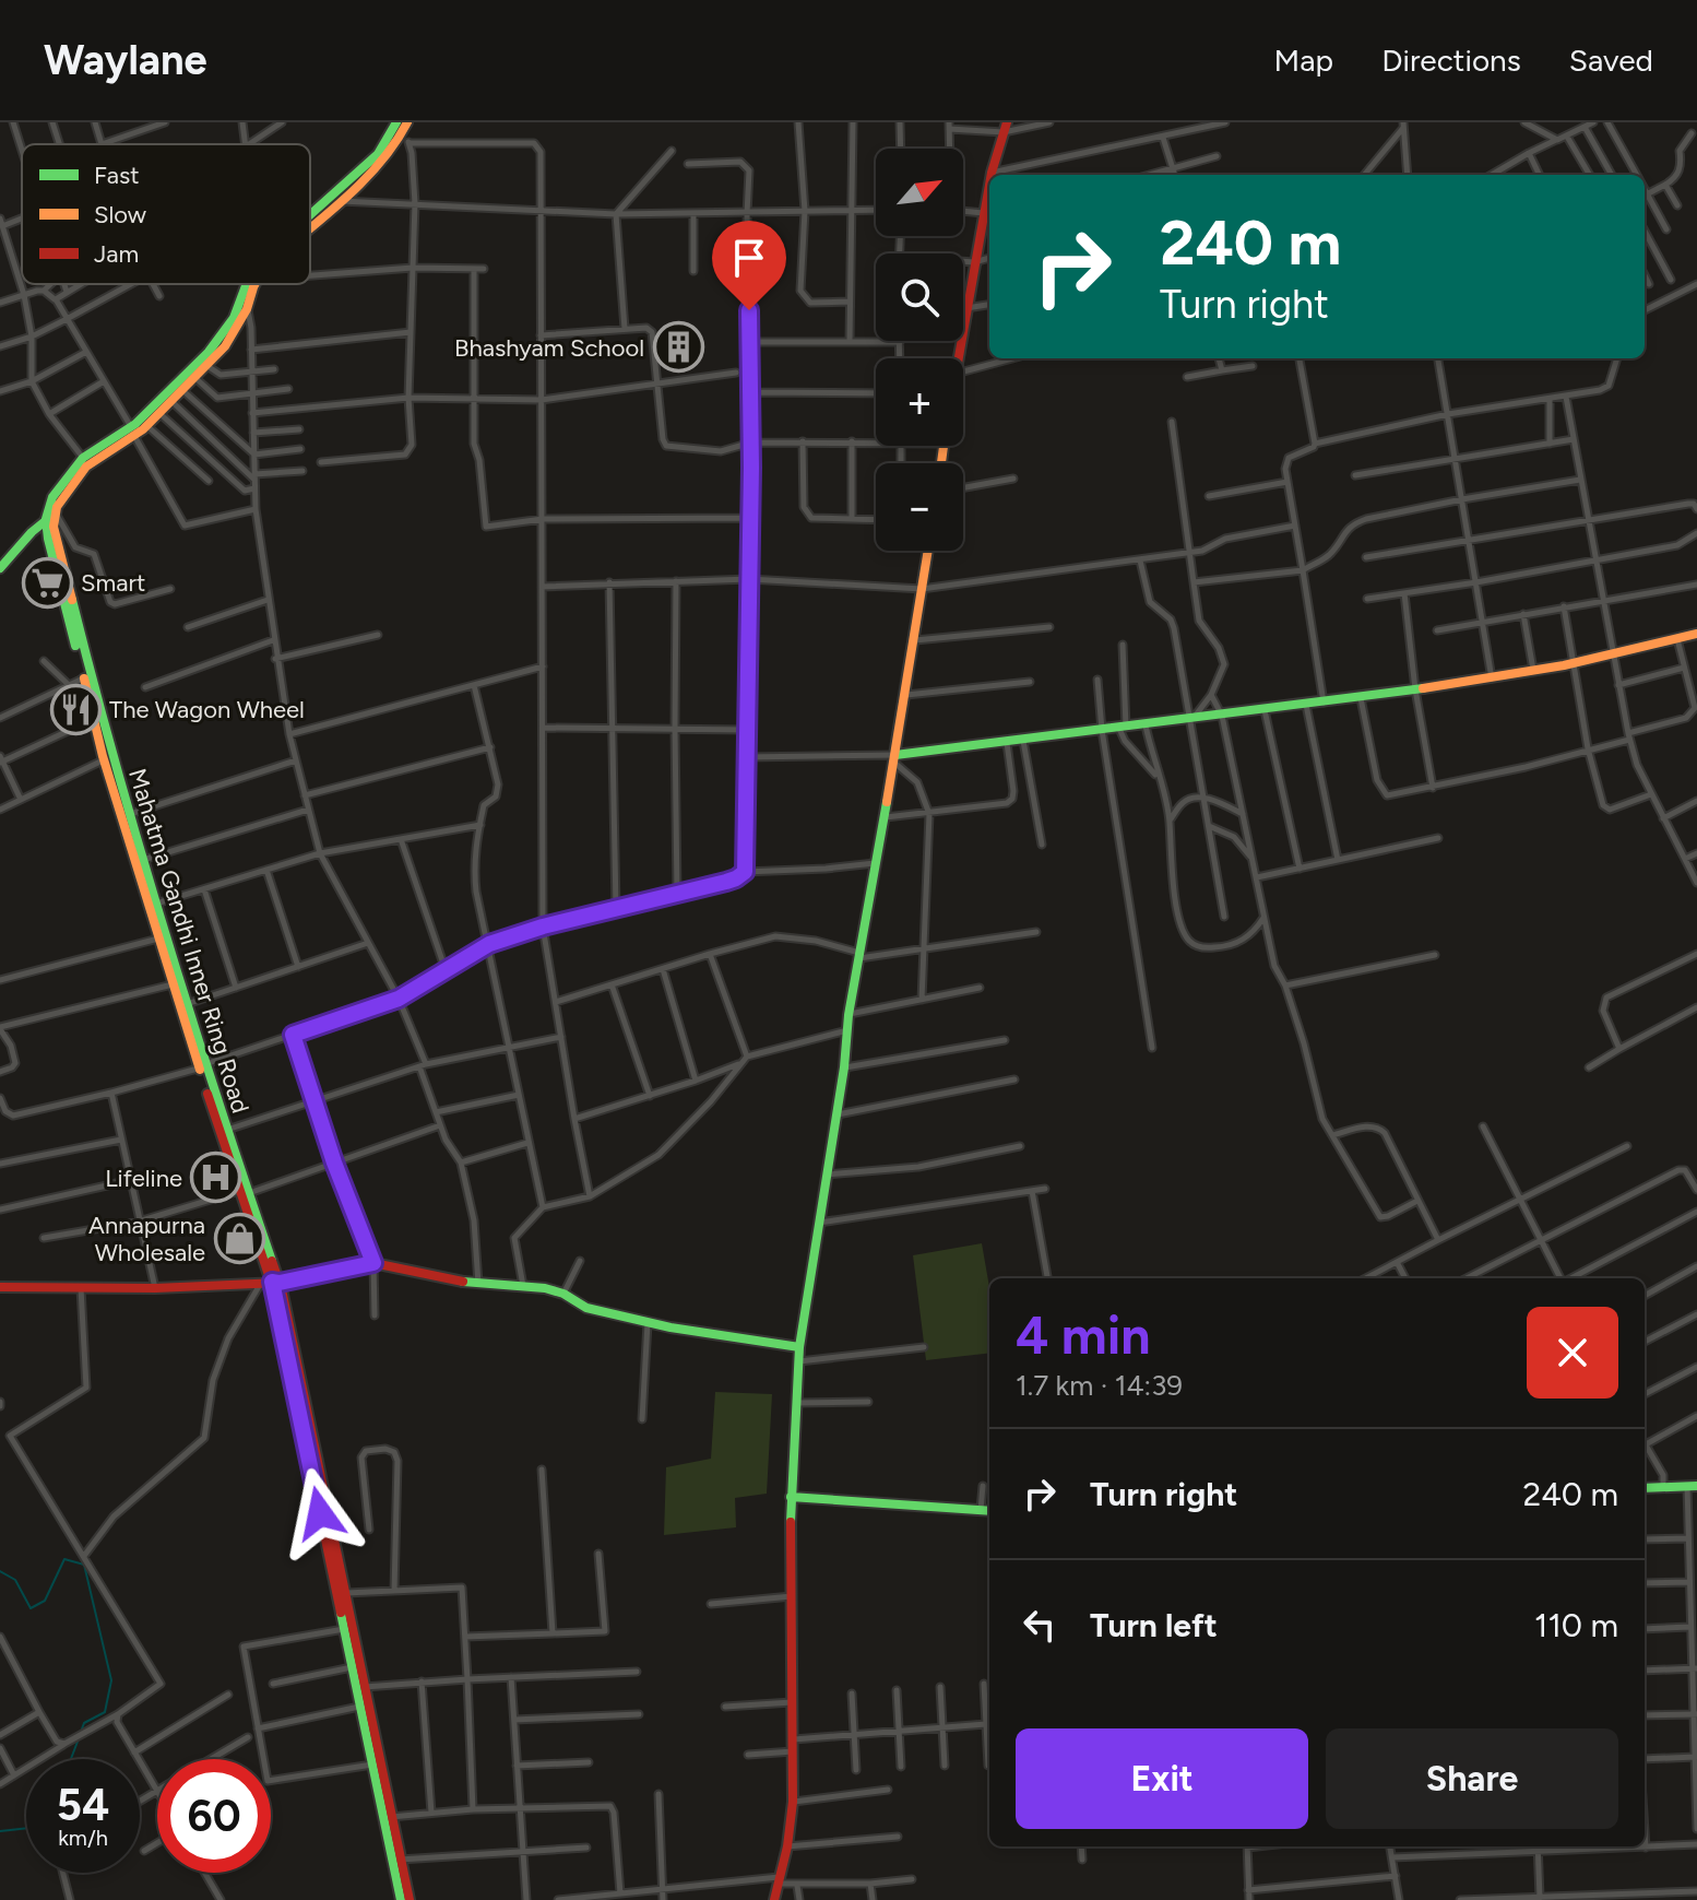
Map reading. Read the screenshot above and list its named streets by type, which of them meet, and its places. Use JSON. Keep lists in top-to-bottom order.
{
  "streets": {
    "main road": ["Mahatma Gandhi Inner Ring Road"]
  },
  "places": {
    "building": ["Bhashyam School"],
    "supermarket": ["Smart"],
    "restaurant": ["The Wagon Wheel"],
    "hospital": ["Lifeline"],
    "shop": ["Annapurna Wholesale"]
  },
  "legend": ["Fast", "Slow", "Jam"],
  "north": "top right",
  "page": {
    "header": "Waylane",
    "nav": ["Map", "Directions", "Saved"],
    "map_buttons": ["+", "−"],
    "turn": ["240 m", "Turn right"],
    "heading": ["4 min", "1.7 km · 14:39"],
    "list": [
      {
        "name": "Turn right",
        "value": "240 m"
      },
      {
        "name": "Turn left",
        "value": "110 m"
      }
    ],
    "buttons": ["Exit", "Share"],
    "speed": "54 km/h",
    "limit": "60"
  }
}
